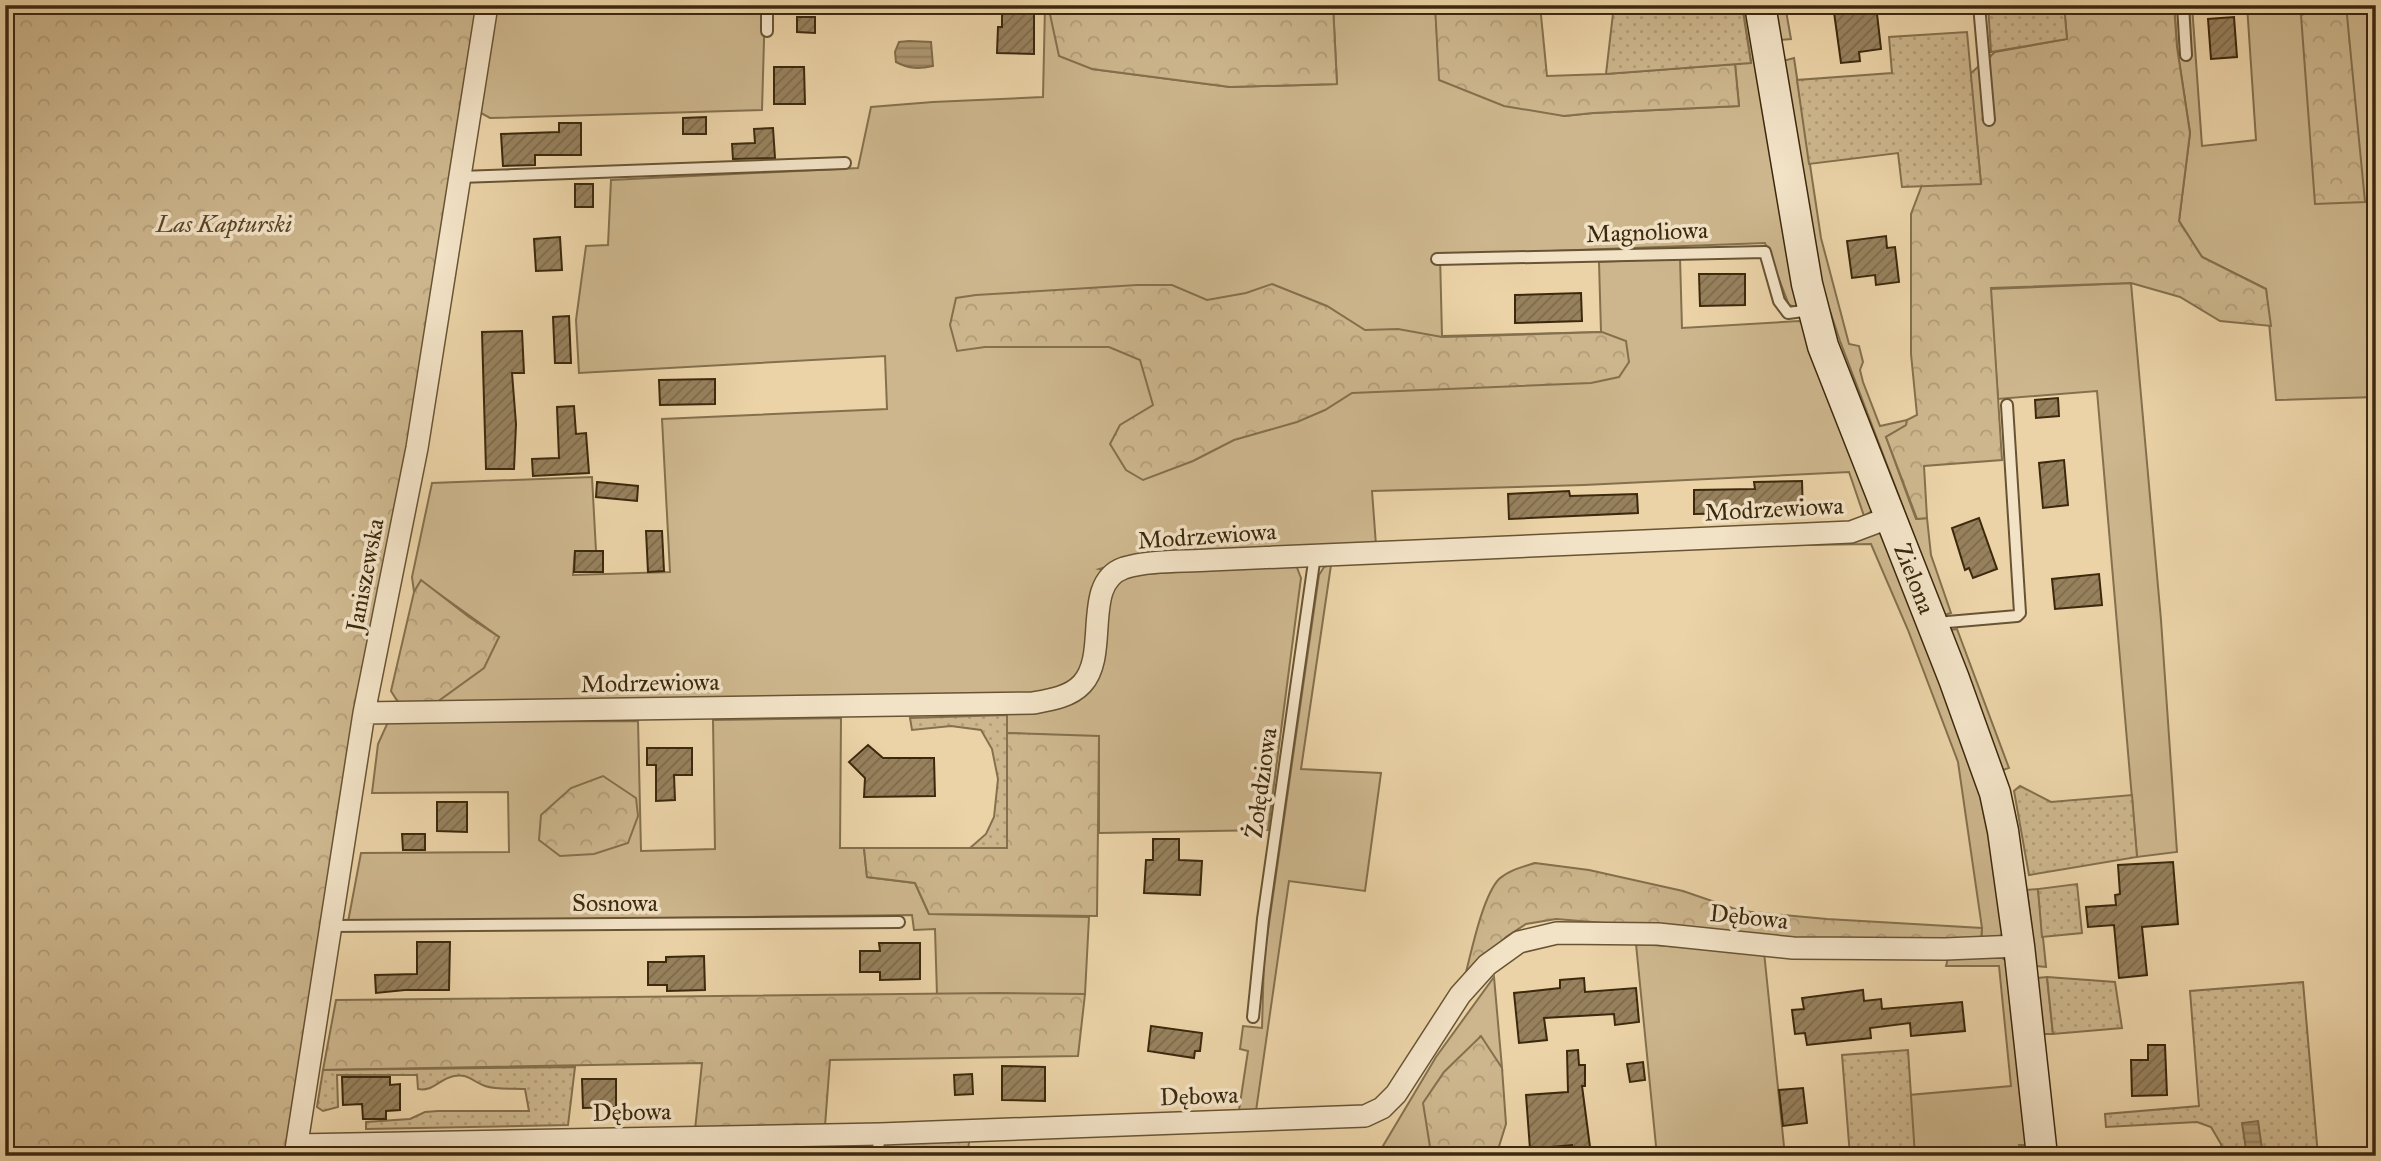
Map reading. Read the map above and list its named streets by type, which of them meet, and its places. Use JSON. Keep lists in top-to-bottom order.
{
  "streets": {
    "street": [
      "Modrzewiowa",
      "Janiszewska",
      "Zielona",
      "Dębowa"
    ],
    "lane": ["Magnoliowa", "Żołędziowa", "Sosnowa"]
  },
  "crossings": [
    ["Magnoliowa", "Zielona"],
    ["Modrzewiowa", "Janiszewska"],
    ["Modrzewiowa", "Zielona"],
    ["Modrzewiowa", "Żołędziowa"],
    ["Janiszewska", "Sosnowa"],
    ["Janiszewska", "Dębowa"],
    ["Zielona", "Dębowa"]
  ],
  "parks": ["Las Kapturski"]
}
